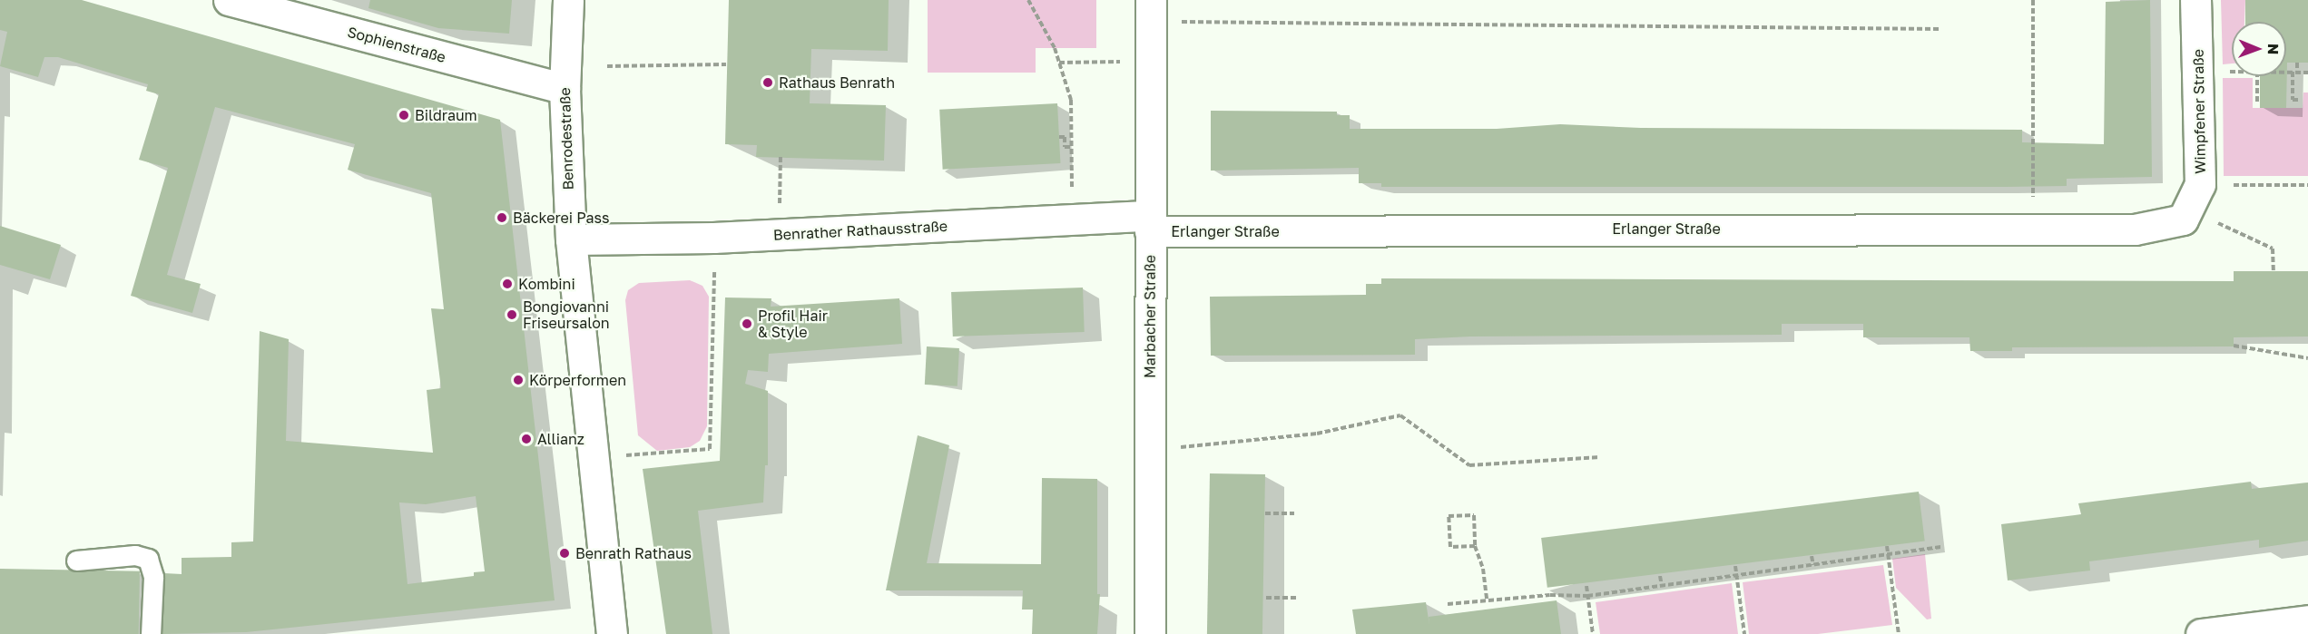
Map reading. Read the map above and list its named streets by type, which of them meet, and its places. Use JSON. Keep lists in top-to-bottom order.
{
  "streets": {
    "street": [
      "Sophienstraße",
      "Wimpfener Straße",
      "Benrodestraße",
      "Erlanger Straße",
      "Benrather Rathausstraße",
      "Marbacher Straße"
    ]
  },
  "crossings": [
    ["Sophienstraße", "Benrodestraße"],
    ["Wimpfener Straße", "Erlanger Straße"],
    ["Benrodestraße", "Benrather Rathausstraße"],
    ["Erlanger Straße", "Benrather Rathausstraße"],
    ["Erlanger Straße", "Marbacher Straße"],
    ["Benrather Rathausstraße", "Marbacher Straße"]
  ],
  "places": [
    "Rathaus Benrath",
    "Bildraum",
    "Bäckerei Pass",
    "Kombini",
    "Bongiovanni Friseursalon",
    "Profil Hair & Style",
    "Körperformen",
    "Allianz",
    "Benrath Rathaus"
  ],
  "north": "right"
}
